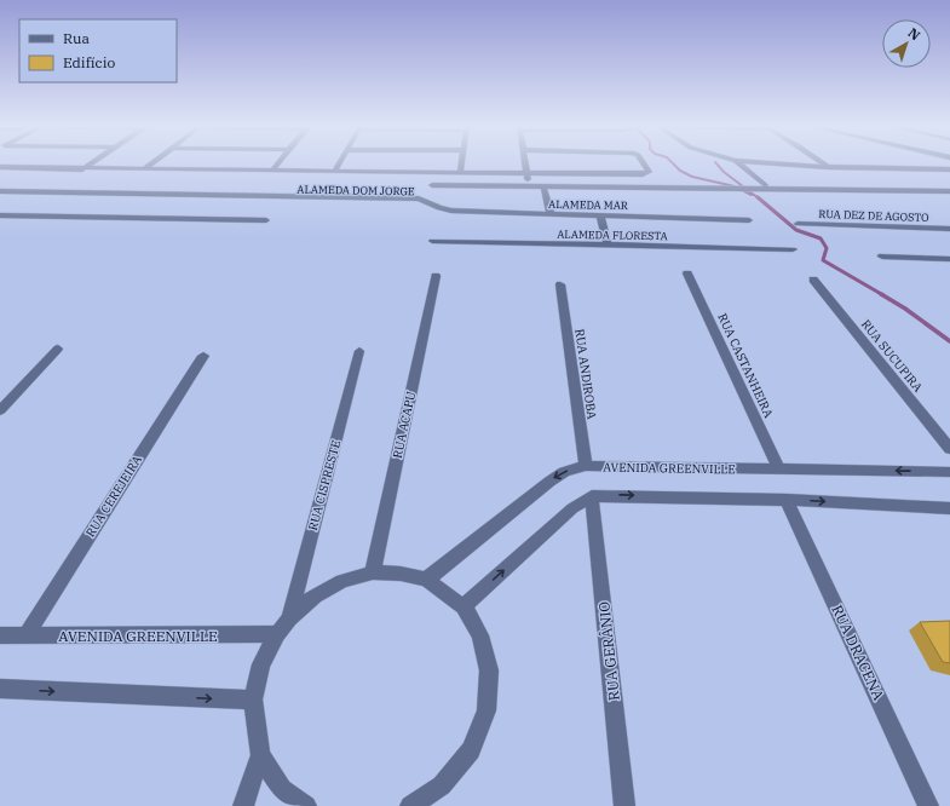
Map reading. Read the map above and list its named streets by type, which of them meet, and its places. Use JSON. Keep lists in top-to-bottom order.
{
  "streets": {
    "street": [
      "ALAMEDA DOM JORGE",
      "ALAMEDA MAR",
      "RUA DEZ DE AGOSTO",
      "ALAMEDA FLORESTA",
      "RUA SUCUPIRA",
      "RUA CASTANHEIRA",
      "RUA ANDIROBA",
      "RUA ACAPU",
      "AVENIDA GREENVILLE",
      "RUA CISPRESTE",
      "RUA CEREJEIRA",
      "RUA GERÂNIO",
      "RUA DRACENA"
    ]
  },
  "crossings": [
    ["ALAMEDA DOM JORGE", "ALAMEDA MAR"],
    ["RUA CASTANHEIRA", "AVENIDA GREENVILLE"],
    ["RUA ANDIROBA", "AVENIDA GREENVILLE"],
    ["AVENIDA GREENVILLE", "RUA CEREJEIRA"]
  ],
  "legend": ["Rua", "Edifício"],
  "north": "top right"
}
